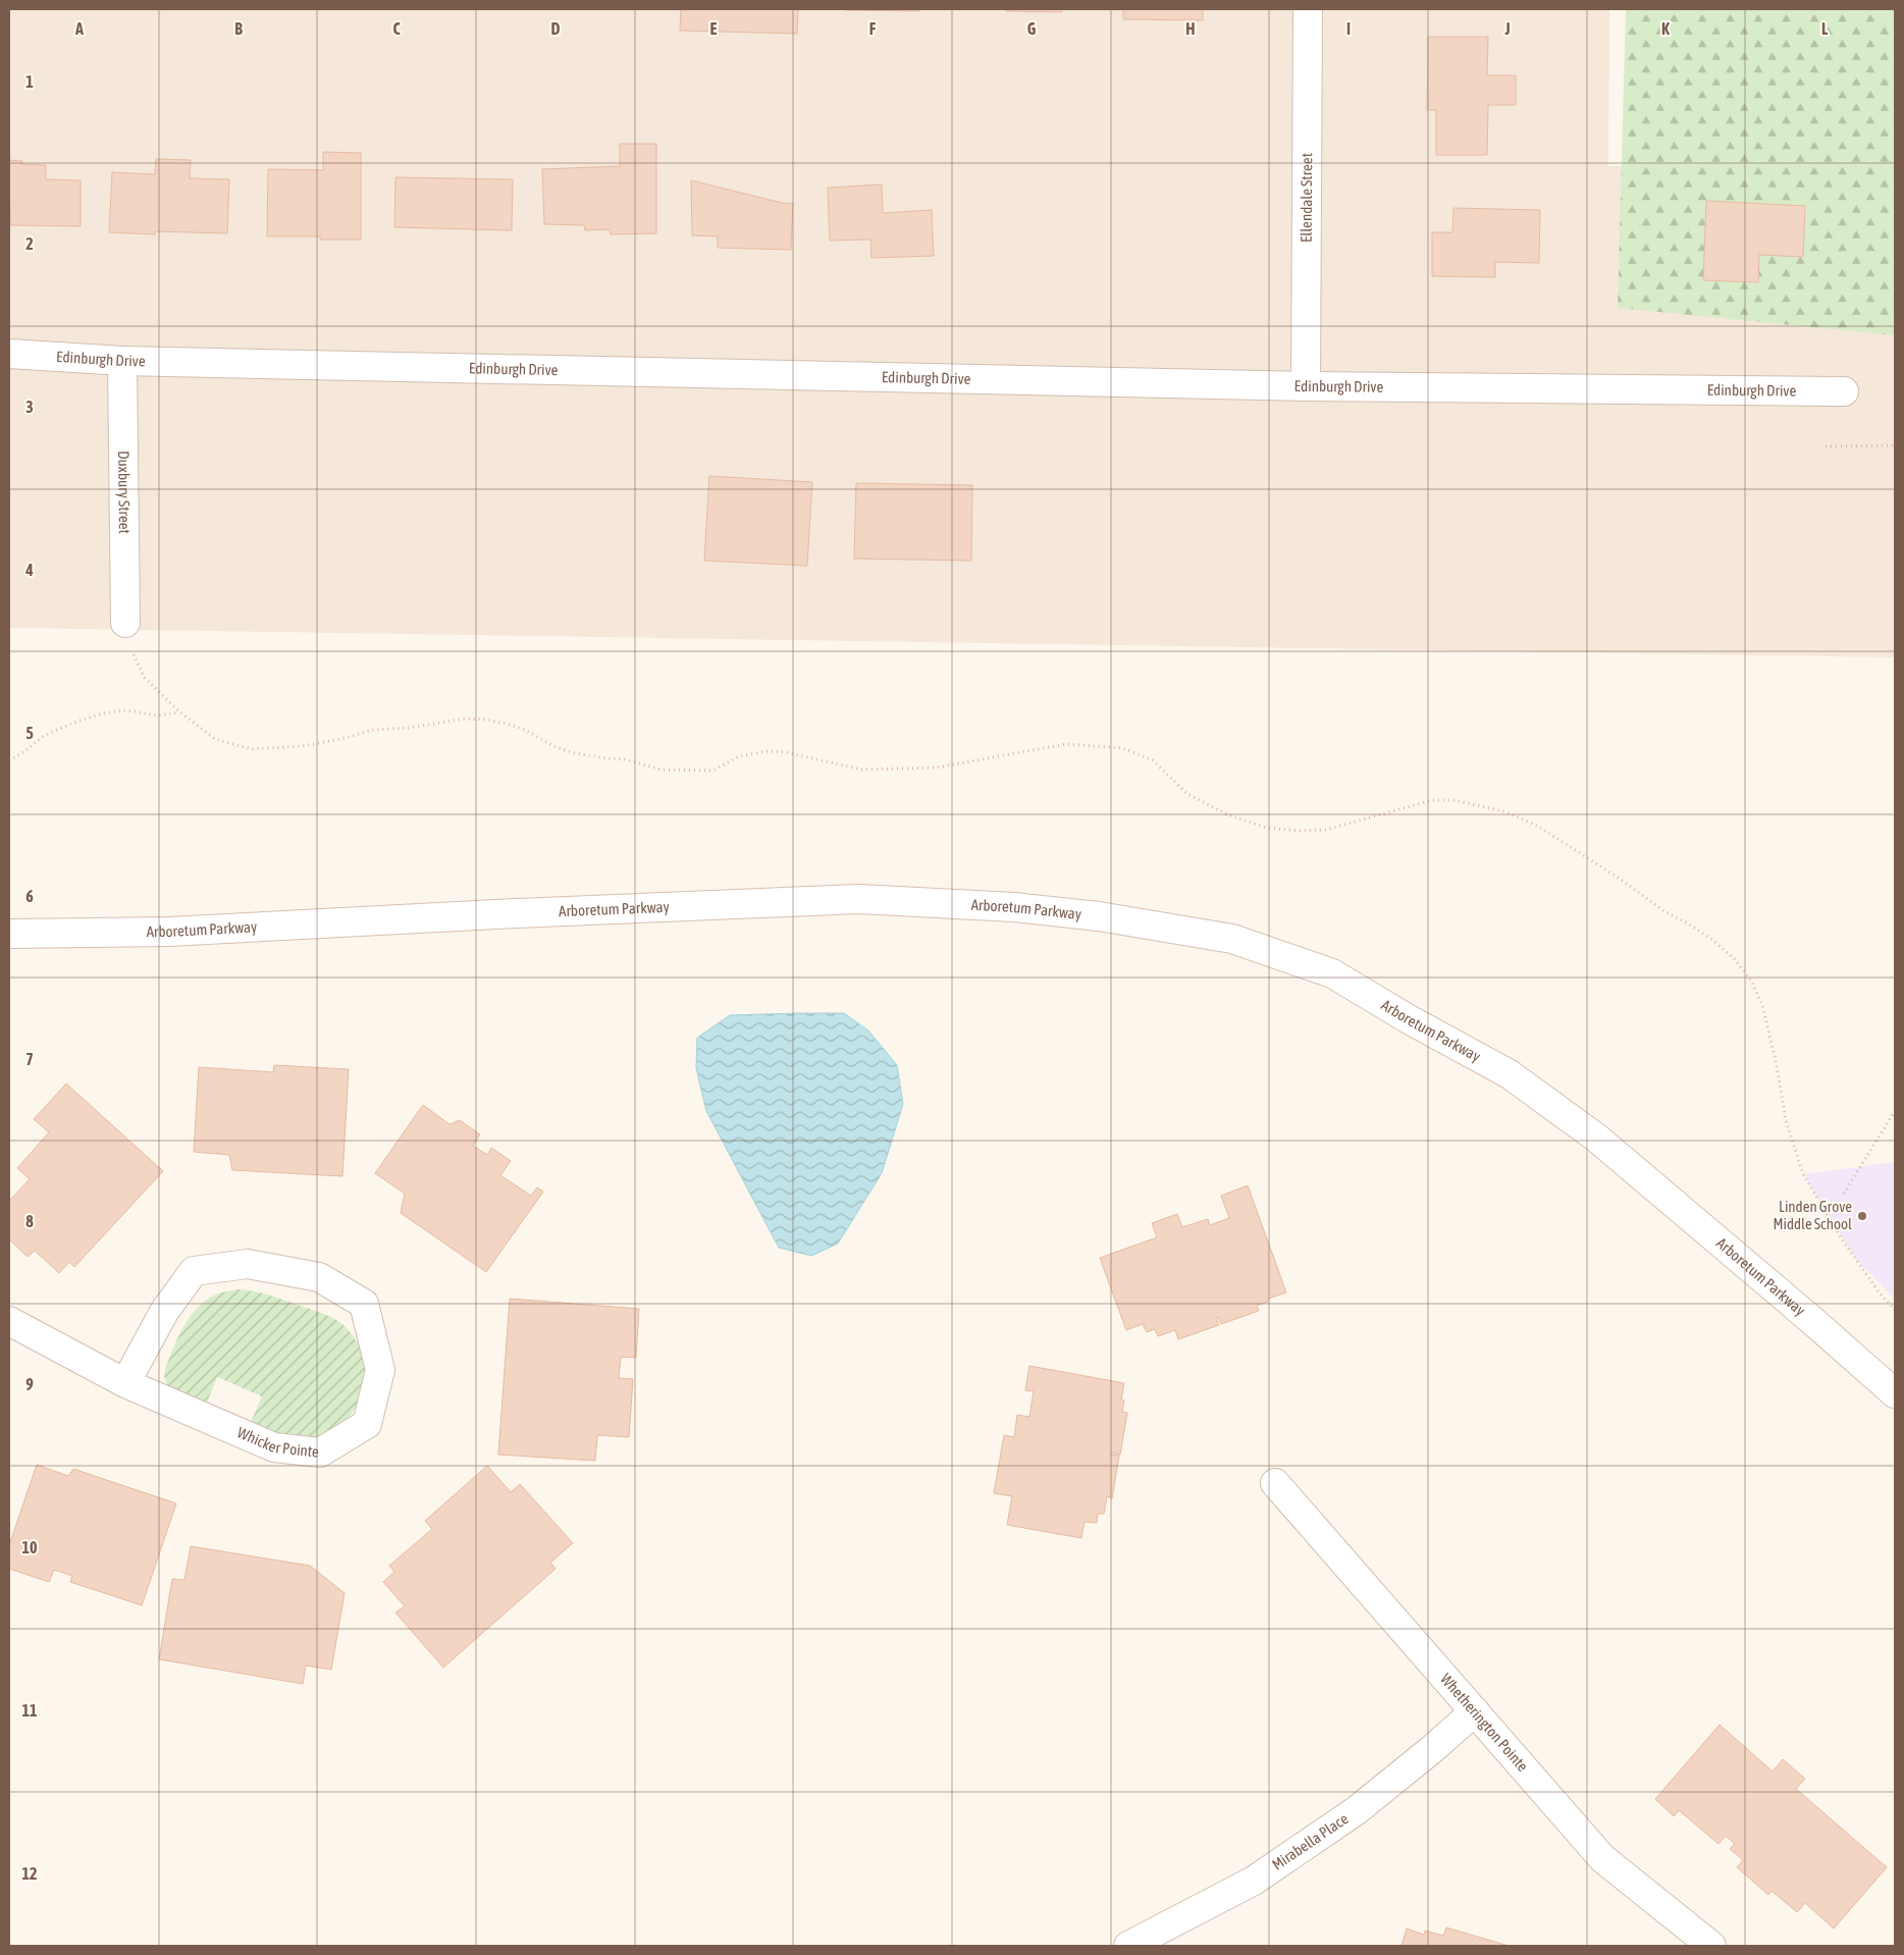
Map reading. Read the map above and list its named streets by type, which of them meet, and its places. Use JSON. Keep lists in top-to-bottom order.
{
  "streets": {
    "street": [
      "Ellendale Street",
      "Edinburgh Drive",
      "Duxbury Street",
      "Arboretum Parkway",
      "Whicker Pointe",
      "Whetherington Pointe",
      "Mirabella Place"
    ]
  },
  "crossings": [
    ["Ellendale Street", "Edinburgh Drive"],
    ["Edinburgh Drive", "Duxbury Street"],
    ["Whetherington Pointe", "Mirabella Place"]
  ],
  "places": ["Linden Grove Middle School"],
  "grid": {
    "columns": [
      "A",
      "B",
      "C",
      "D",
      "E",
      "F",
      "G",
      "H",
      "I",
      "J",
      "K",
      "L"
    ],
    "rows": [
      "1",
      "2",
      "3",
      "4",
      "5",
      "6",
      "7",
      "8",
      "9",
      "10",
      "11",
      "12"
    ]
  }
}
